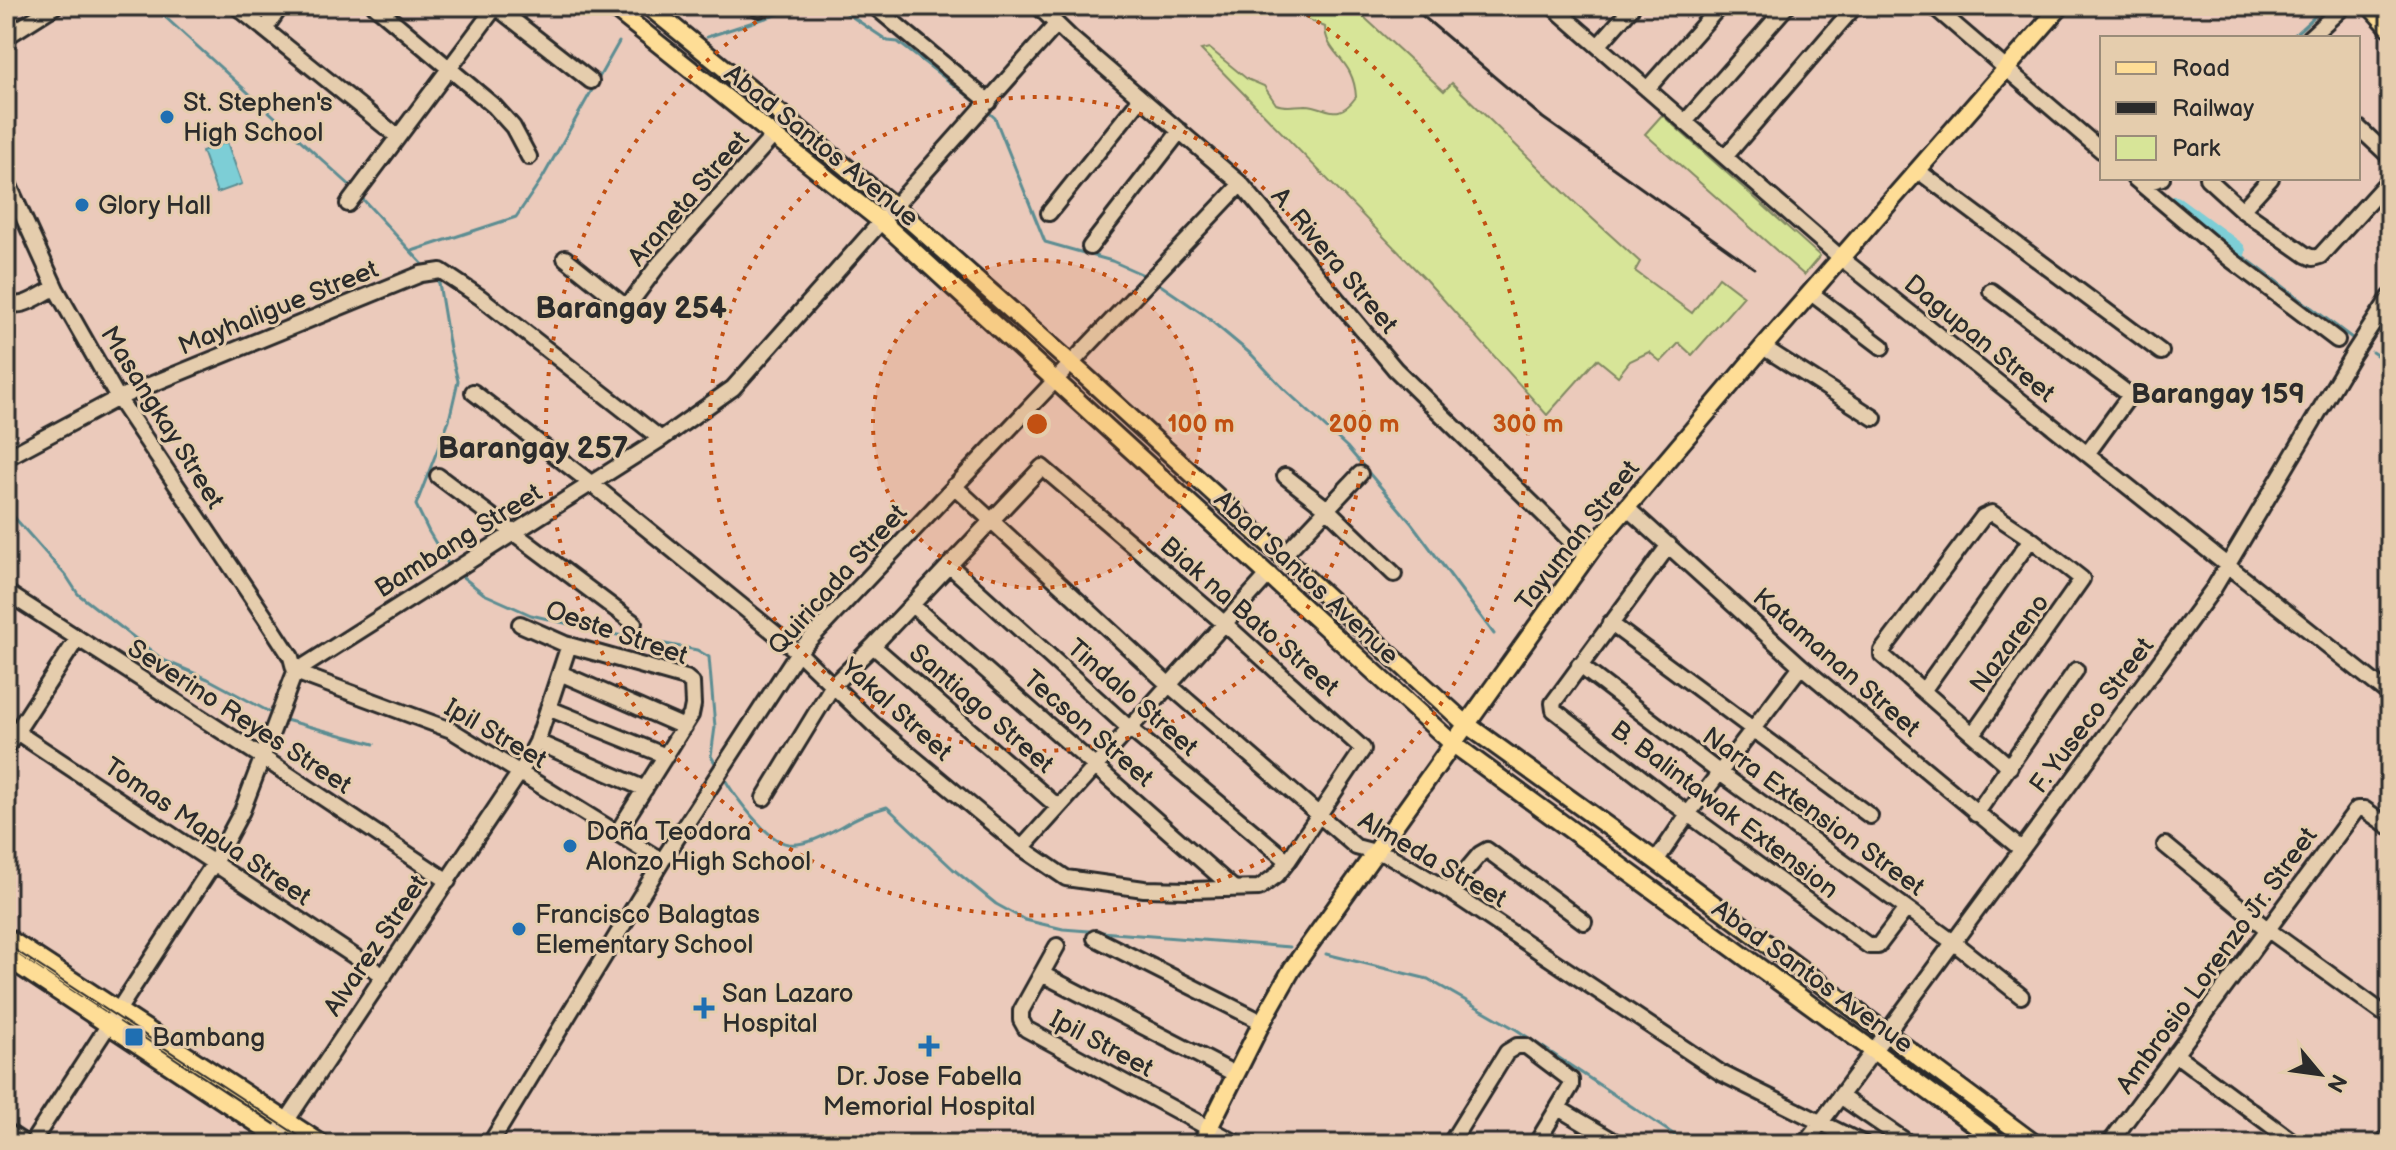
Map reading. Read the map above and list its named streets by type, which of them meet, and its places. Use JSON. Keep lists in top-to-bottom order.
{
  "streets": {
    "main road": ["Abad Santos Avenue", "Tayuman Street"],
    "street": [
      "Araneta Street",
      "A. Rivera Street",
      "Mayhaligue Street",
      "Dagupan Street",
      "Masangkay Street",
      "Bambang Street",
      "Quiricada Street",
      "Biak na Bato Street",
      "Oeste Street",
      "Nazareno",
      "Katamanan Street",
      "Tindalo Street",
      "Santiago Street",
      "Yakal Street",
      "F. Yuseco Street",
      "Severino Reyes Street",
      "Tecson Street",
      "Ipil Street",
      "B. Balintawak Extension",
      "Narra Extension Street",
      "Tomas Mapua Street",
      "Almeda Street",
      "Alvarez Street",
      "Ambrosio Lorenzo Jr. Street"
    ]
  },
  "crossings": [
    ["Abad Santos Avenue", "Araneta Street"],
    ["Abad Santos Avenue", "Tayuman Street"],
    ["Abad Santos Avenue", "Bambang Street"],
    ["Abad Santos Avenue", "Quiricada Street"],
    ["Abad Santos Avenue", "F. Yuseco Street"],
    ["A. Rivera Street", "Tayuman Street"],
    ["A. Rivera Street", "Bambang Street"],
    ["A. Rivera Street", "Quiricada Street"],
    ["Mayhaligue Street", "Masangkay Street"],
    ["Mayhaligue Street", "Bambang Street"],
    ["Dagupan Street", "Tayuman Street"],
    ["Dagupan Street", "F. Yuseco Street"],
    ["Masangkay Street", "Bambang Street"],
    ["Masangkay Street", "Ipil Street"],
    ["Tayuman Street", "Katamanan Street"],
    ["Tayuman Street", "Ipil Street"],
    ["Tayuman Street", "Almeda Street"],
    ["Bambang Street", "Yakal Street"],
    ["Bambang Street", "Ipil Street"],
    ["Quiricada Street", "Yakal Street"],
    ["Quiricada Street", "Ipil Street"],
    ["Quiricada Street", "Almeda Street"],
    ["Biak na Bato Street", "Yakal Street"],
    ["Biak na Bato Street", "Almeda Street"],
    ["Oeste Street", "Alvarez Street"],
    ["Katamanan Street", "F. Yuseco Street"],
    ["Tindalo Street", "Yakal Street"],
    ["Yakal Street", "Tecson Street"],
    ["Yakal Street", "Almeda Street"],
    ["F. Yuseco Street", "Narra Extension Street"],
    ["F. Yuseco Street", "Almeda Street"],
    ["Severino Reyes Street", "Alvarez Street"],
    ["Ipil Street", "Alvarez Street"],
    ["B. Balintawak Extension", "Narra Extension Street"],
    ["Tomas Mapua Street", "Alvarez Street"]
  ],
  "districts": ["Barangay 254", "Barangay 159", "Barangay 257"],
  "places": {
    "other": [
      "St. Stephen's High School",
      "Glory Hall",
      "Doña Teodora Alonzo High School",
      "Francisco Balagtas Elementary School"
    ],
    "health": ["San Lazaro Hospital", "Dr. Jose Fabella Memorial Hospital"],
    "transit": ["Bambang"]
  },
  "legend": ["Road", "Railway", "Park"],
  "north": "bottom right",
  "rings": ["100 m", "200 m", "300 m"]
}
